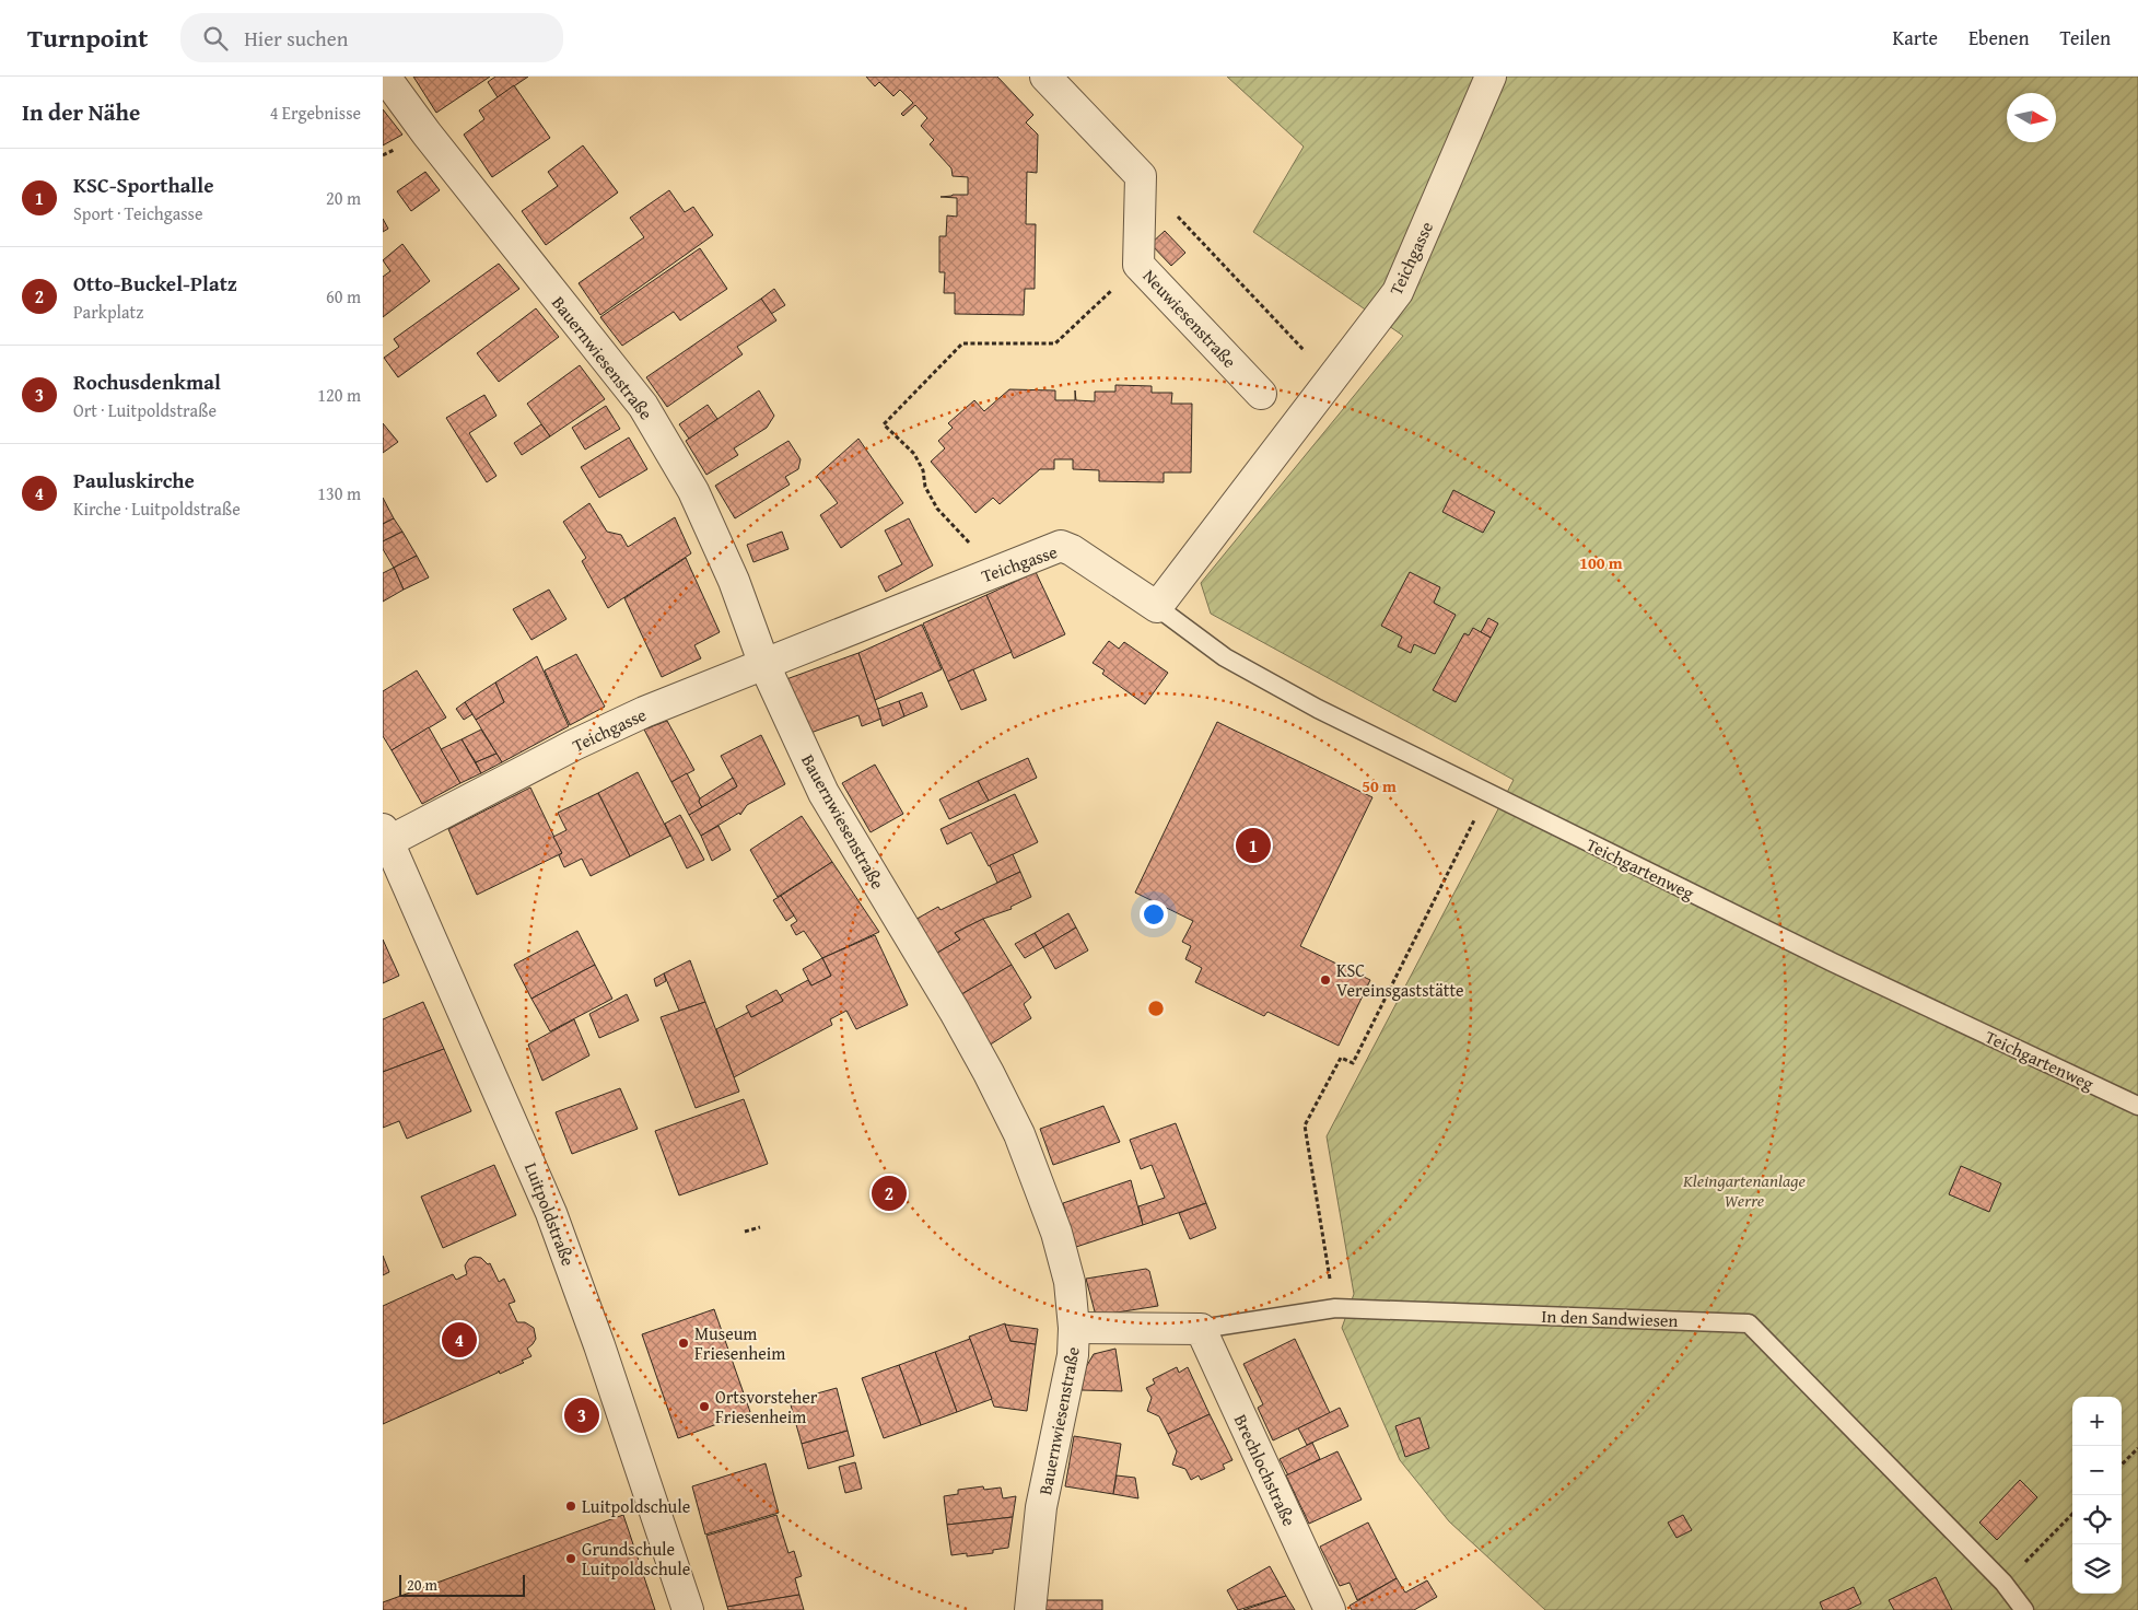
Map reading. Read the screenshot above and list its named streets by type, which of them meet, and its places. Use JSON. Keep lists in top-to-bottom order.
{
  "streets": {
    "street": [
      "Teichgasse",
      "Neuwiesenstraße",
      "Bauernwiesenstraße",
      "Luitpoldstraße",
      "In den Sandwiesen",
      "Brechlochstraße"
    ],
    "lane": ["Teichgartenweg"]
  },
  "crossings": [
    ["Teichgasse", "Bauernwiesenstraße"],
    ["Teichgasse", "Teichgartenweg"],
    ["Teichgasse", "Luitpoldstraße"],
    ["Bauernwiesenstraße", "In den Sandwiesen"],
    ["In den Sandwiesen", "Brechlochstraße"]
  ],
  "parks": ["Kleingartenanlage Werre"],
  "places": [
    "KSC Vereinsgaststätte",
    "Museum Friesenheim",
    "Ortsvorsteher Friesenheim",
    "Luitpoldschule",
    "Grundschule Luitpoldschule"
  ],
  "scale_bar": "20 m",
  "north": "right",
  "page": {
    "header": "Turnpoint",
    "search": "Hier suchen",
    "nav": ["Karte", "Ebenen", "Teilen"],
    "heading": ["In der Nähe", "4 Ergebnisse"],
    "list": [
      {
        "mark": "1",
        "name": "KSC-Sporthalle",
        "note": "Sport · Teichgasse",
        "value": "20 m"
      },
      {
        "mark": "2",
        "name": "Otto-Buckel-Platz",
        "note": "Parkplatz",
        "value": "60 m"
      },
      {
        "mark": "3",
        "name": "Rochusdenkmal",
        "note": "Ort · Luitpoldstraße",
        "value": "120 m"
      },
      {
        "mark": "4",
        "name": "Pauluskirche",
        "note": "Kirche · Luitpoldstraße",
        "value": "130 m"
      }
    ],
    "pins": [
      "1",
      "2",
      "4",
      "3"
    ],
    "map_buttons": ["+", "−"],
    "scale": "20 m"
  },
  "rings": ["100 m", "50 m"]
}
